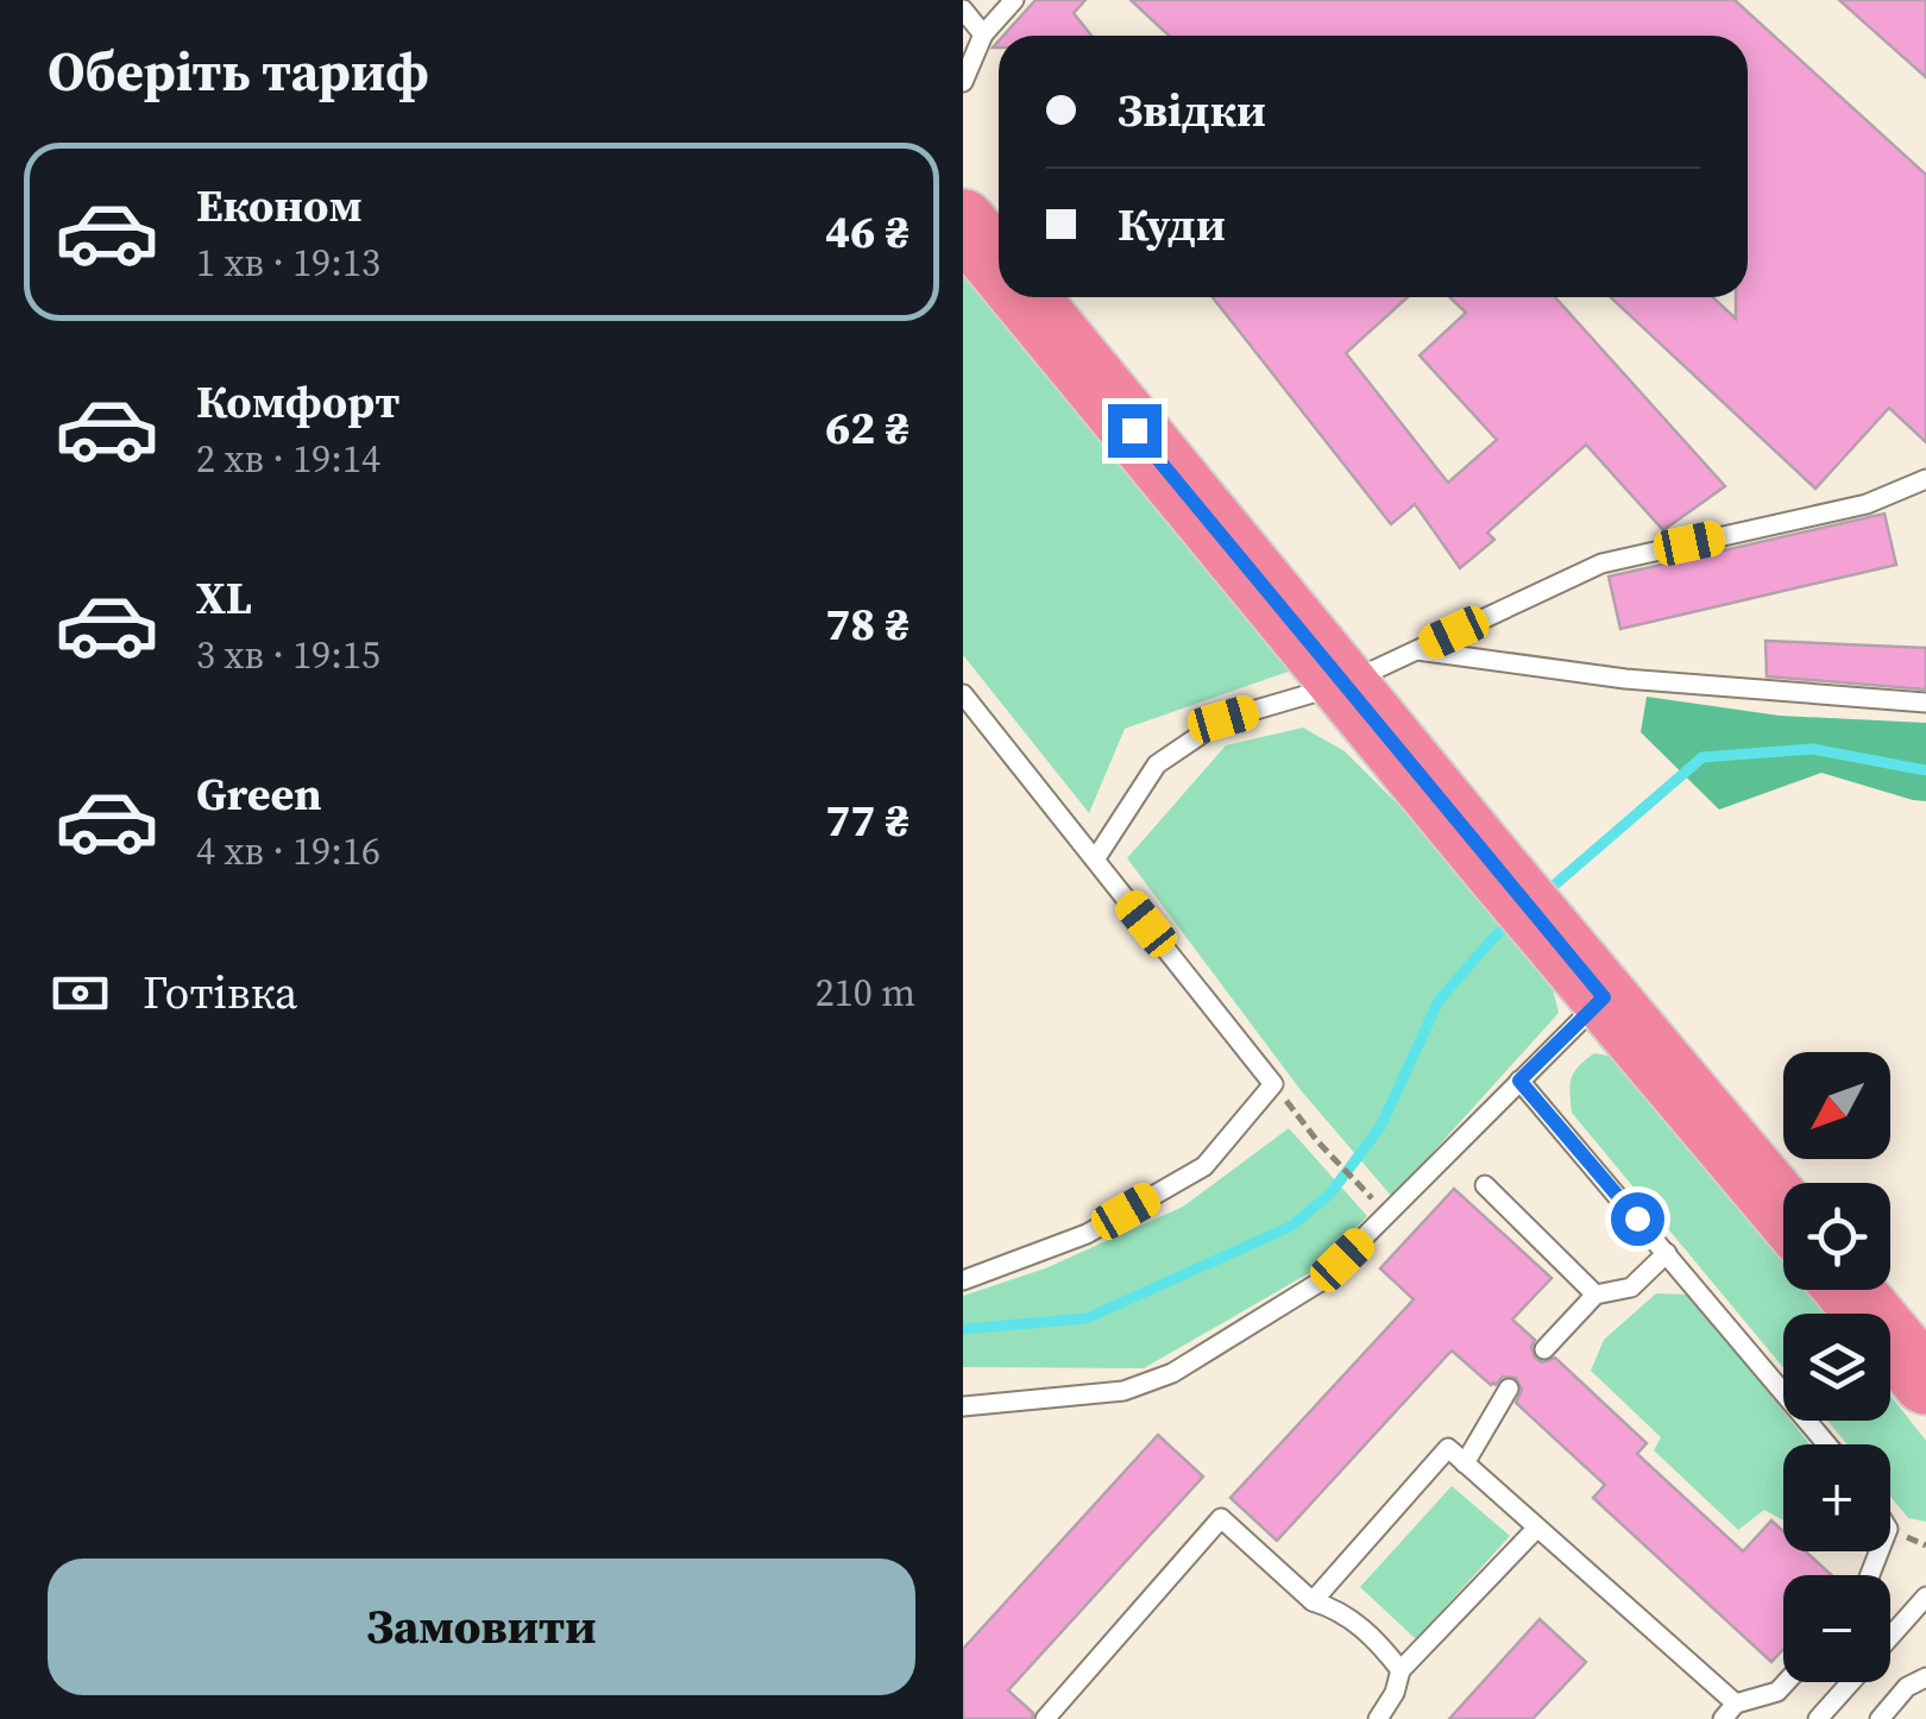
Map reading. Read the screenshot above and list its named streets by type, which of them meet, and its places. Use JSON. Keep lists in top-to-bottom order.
{
  "north": "bottom left",
  "page": {
    "heading": "Оберіть тариф",
    "banner": ["Звідки", "Куди"],
    "list": [
      {
        "name": "Економ",
        "note": "1 хв · 19:13",
        "value": "46 ₴"
      },
      {
        "name": "Комфорт",
        "note": "2 хв · 19:14",
        "value": "62 ₴"
      },
      {
        "name": "XL",
        "note": "3 хв · 19:15",
        "value": "78 ₴"
      },
      {
        "name": "Green",
        "note": "4 хв · 19:16",
        "value": "77 ₴"
      }
    ],
    "pay": ["Готівка", "210 m"],
    "map_buttons": ["+", "−"],
    "buttons": "Замовити"
  }
}
